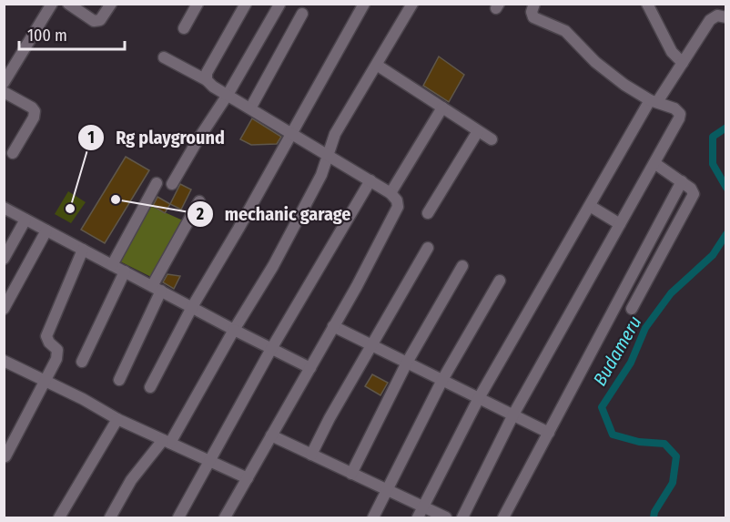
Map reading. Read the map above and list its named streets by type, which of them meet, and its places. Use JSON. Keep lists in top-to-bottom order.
{
  "water": ["Budameru"],
  "places": ["mechanic garage", "Rg playground"],
  "scale_bar": "100 m"
}
